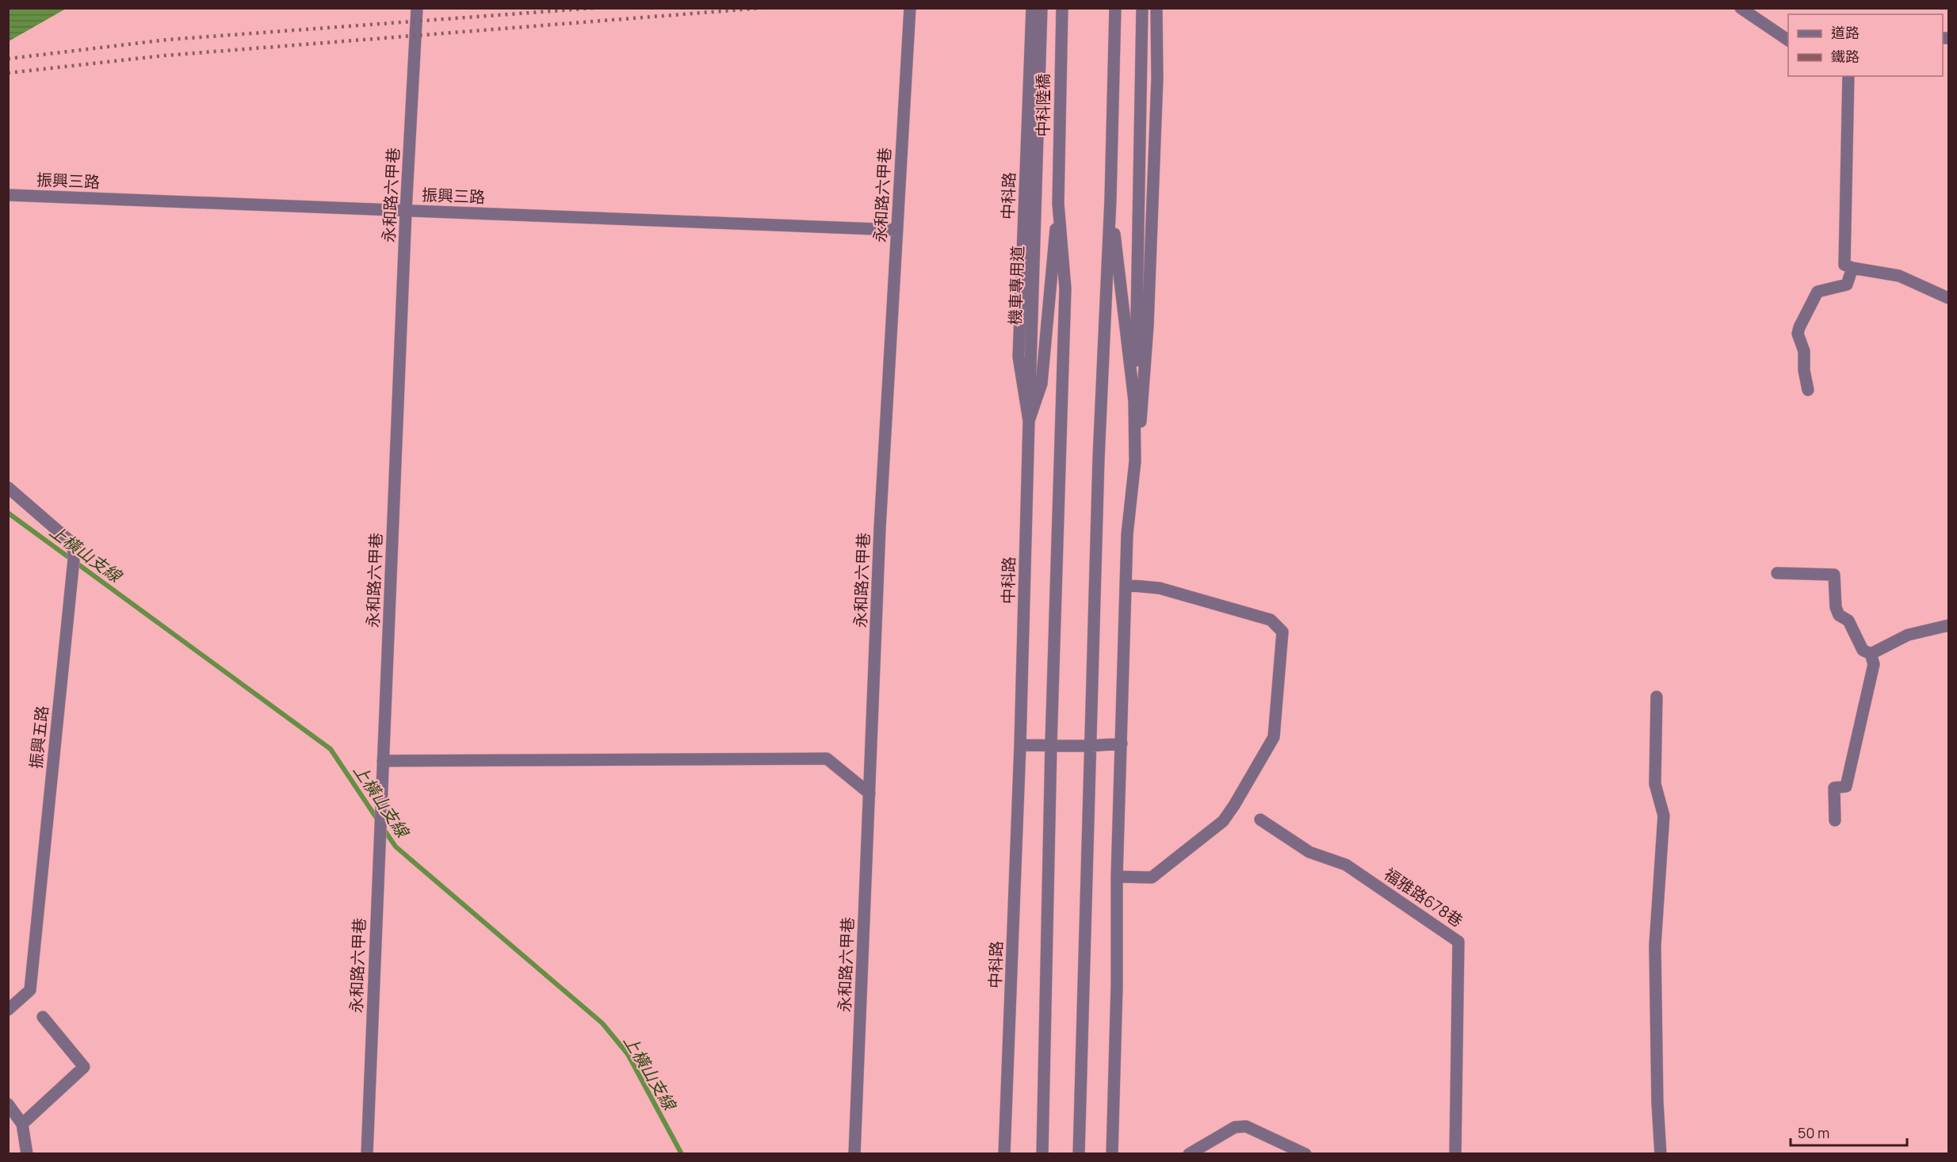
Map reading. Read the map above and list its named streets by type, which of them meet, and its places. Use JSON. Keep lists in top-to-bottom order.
{
  "streets": {
    "street": [
      "中科陸橋",
      "振興三路",
      "永和路六甲巷",
      "中科路",
      "機車專用道",
      "振興五路",
      "福雅路678巷"
    ]
  },
  "crossings": [
    ["振興三路", "永和路六甲巷"],
    ["中科路", "機車專用道"]
  ],
  "water": ["上橫山支線"],
  "legend": ["道路", "鐵路"],
  "scale_bar": "50 m"
}
